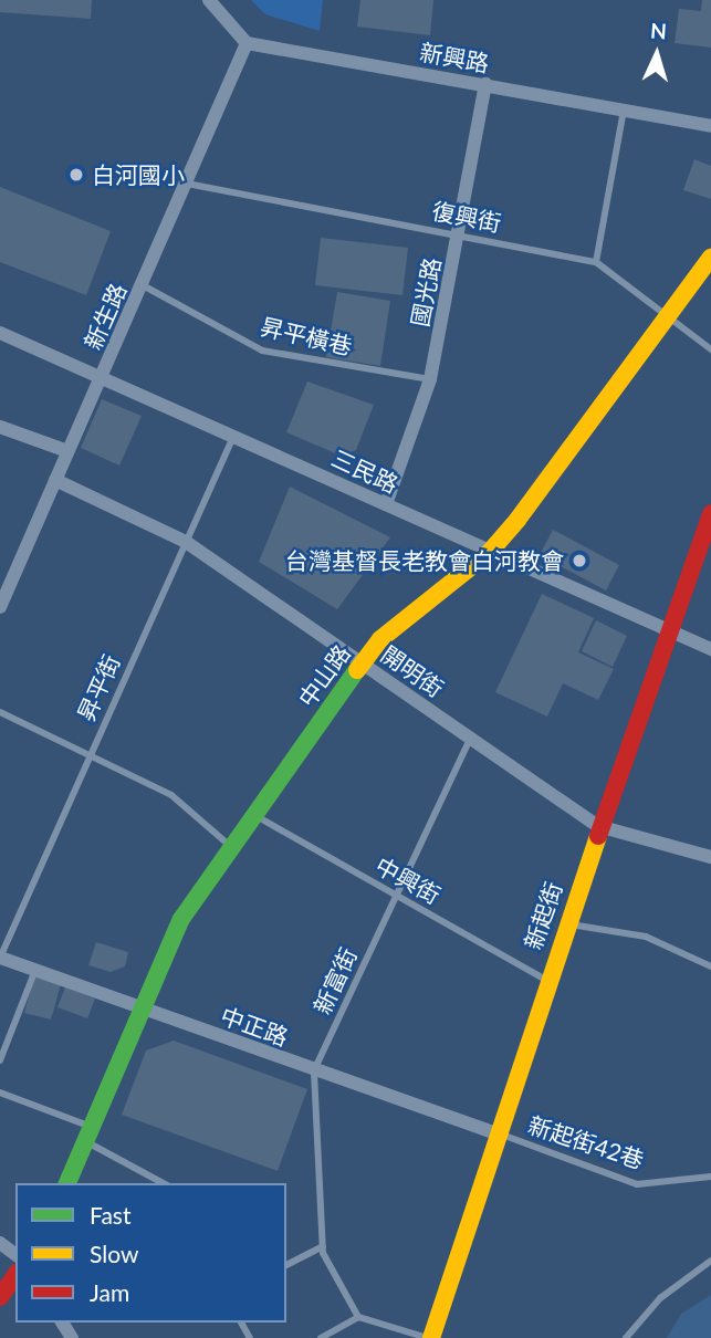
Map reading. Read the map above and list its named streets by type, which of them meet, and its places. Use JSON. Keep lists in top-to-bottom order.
{
  "streets": {
    "street": [
      "新興路",
      "國光路",
      "新生路",
      "三民路",
      "開明街",
      "中山路",
      "新起街",
      "中正路"
    ],
    "lane": [
      "復興街",
      "昇平橫巷",
      "昇平街",
      "中興街",
      "新富街",
      "新起街42巷"
    ]
  },
  "crossings": [
    ["新興路", "國光路"],
    ["新興路", "新生路"],
    ["復興街", "國光路"],
    ["復興街", "新生路"],
    ["復興街", "中山路"],
    ["國光路", "昇平橫巷"],
    ["國光路", "三民路"],
    ["新生路", "昇平橫巷"],
    ["新生路", "三民路"],
    ["新生路", "開明街"],
    ["三民路", "中山路"],
    ["三民路", "昇平街"],
    ["三民路", "新起街"],
    ["開明街", "中山路"],
    ["開明街", "昇平街"],
    ["開明街", "新起街"],
    ["開明街", "新富街"],
    ["中山路", "中興街"],
    ["中山路", "中正路"],
    ["昇平街", "中正路"],
    ["中興街", "新起街"],
    ["中興街", "新富街"],
    ["新起街", "中正路"],
    ["新起街", "新起街42巷"],
    ["新富街", "中正路"],
    ["中正路", "新起街42巷"]
  ],
  "places": ["白河國小", "台灣基督長老教會白河教會"],
  "legend": ["Fast", "Slow", "Jam"],
  "north": "top"
}
